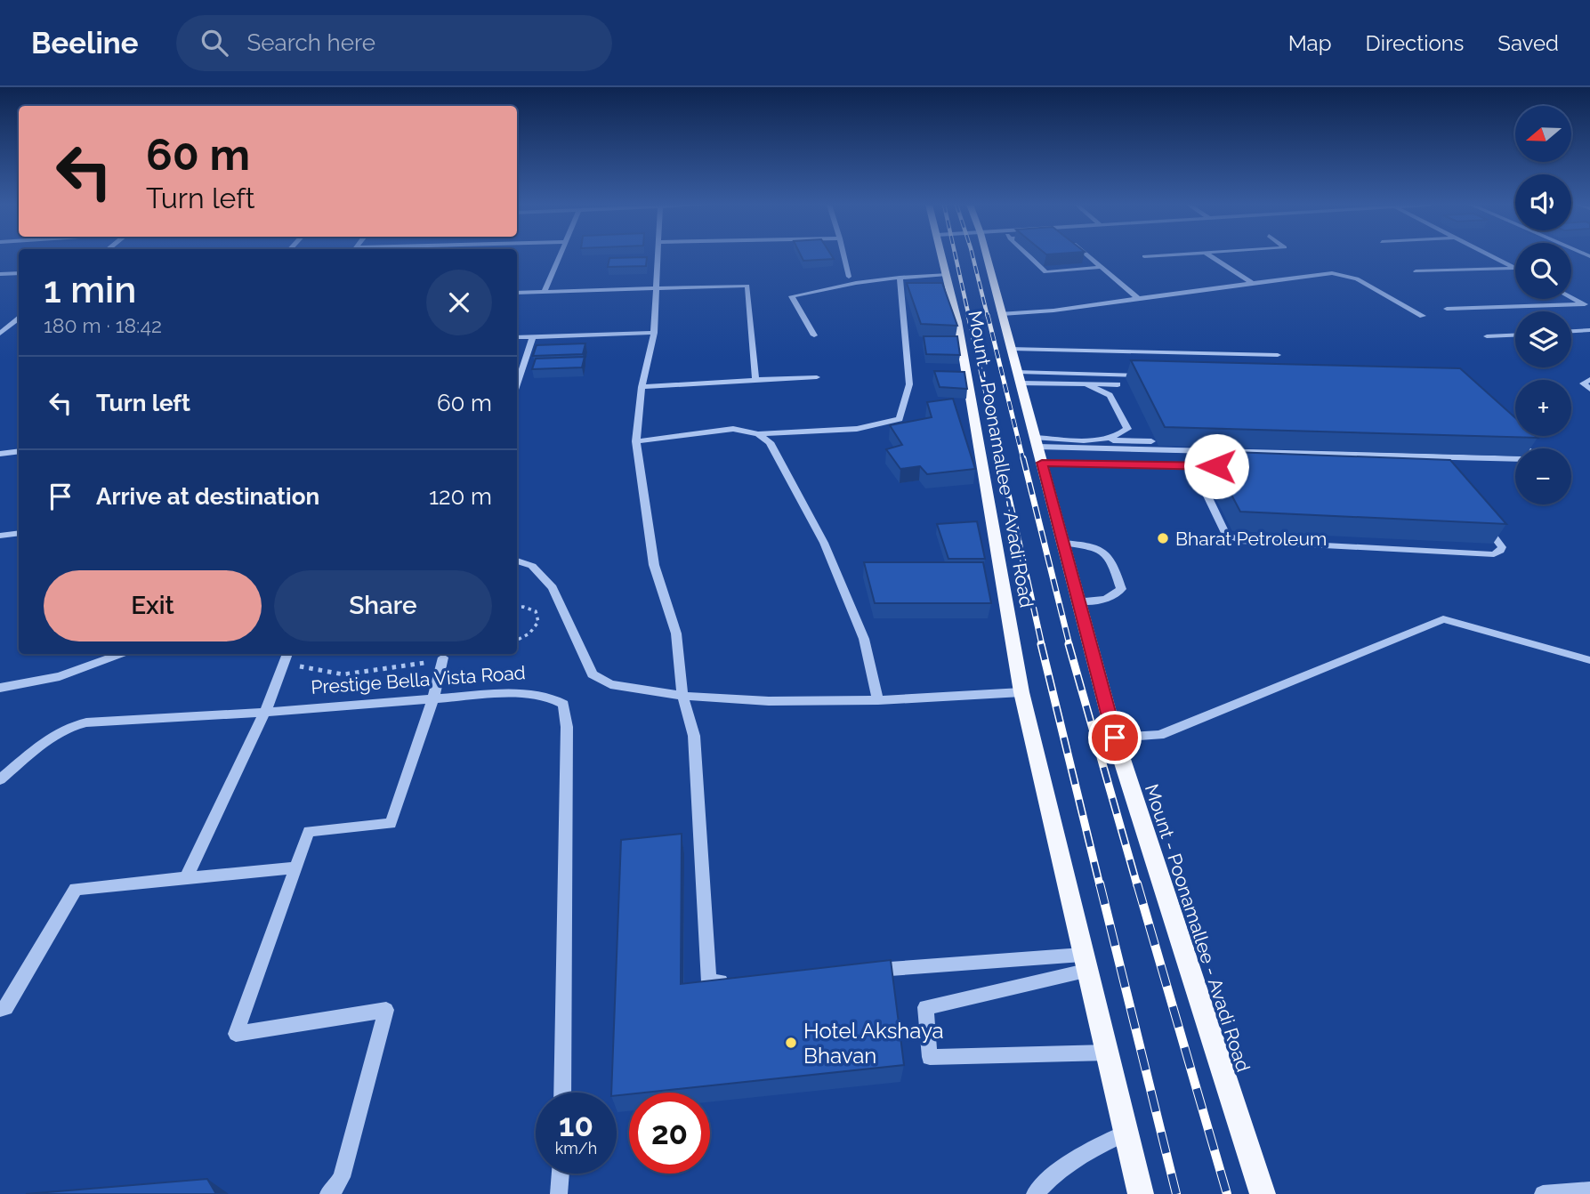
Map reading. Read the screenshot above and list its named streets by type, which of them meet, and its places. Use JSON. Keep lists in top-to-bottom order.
{
  "streets": {
    "main road": ["Mount - Poonamallee - Avadi Road"],
    "street": ["Prestige Bella Vista Road"]
  },
  "places": ["Bharat Petroleum", "Hotel Akshaya Bhavan"],
  "north": "left",
  "page": {
    "header": "Beeline",
    "search": "Search here",
    "nav": ["Map", "Directions", "Saved"],
    "map_buttons": ["+", "−"],
    "turn": ["60 m", "Turn left"],
    "heading": ["1 min", "180 m · 18:42"],
    "list": [
      {
        "name": "Turn left",
        "value": "60 m"
      },
      {
        "name": "Arrive at destination",
        "value": "120 m"
      }
    ],
    "buttons": ["Exit", "Share"],
    "speed": "10 km/h",
    "limit": "20"
  }
}
